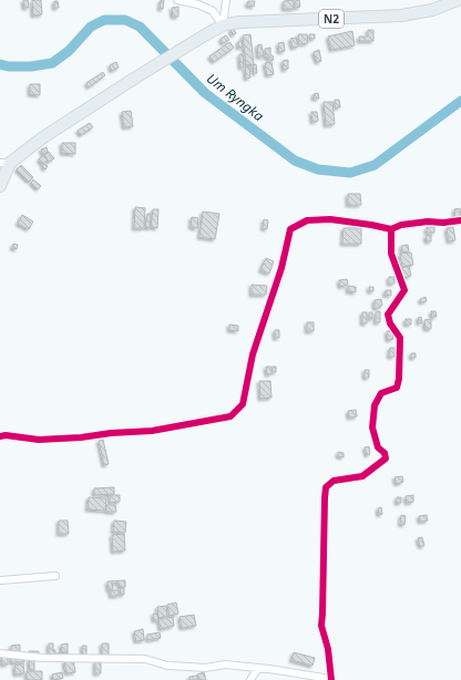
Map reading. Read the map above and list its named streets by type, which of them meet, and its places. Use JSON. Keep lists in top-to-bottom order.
{
  "streets": {
    "highway": ["N2"]
  },
  "water": ["Um Ryngka"]
}
